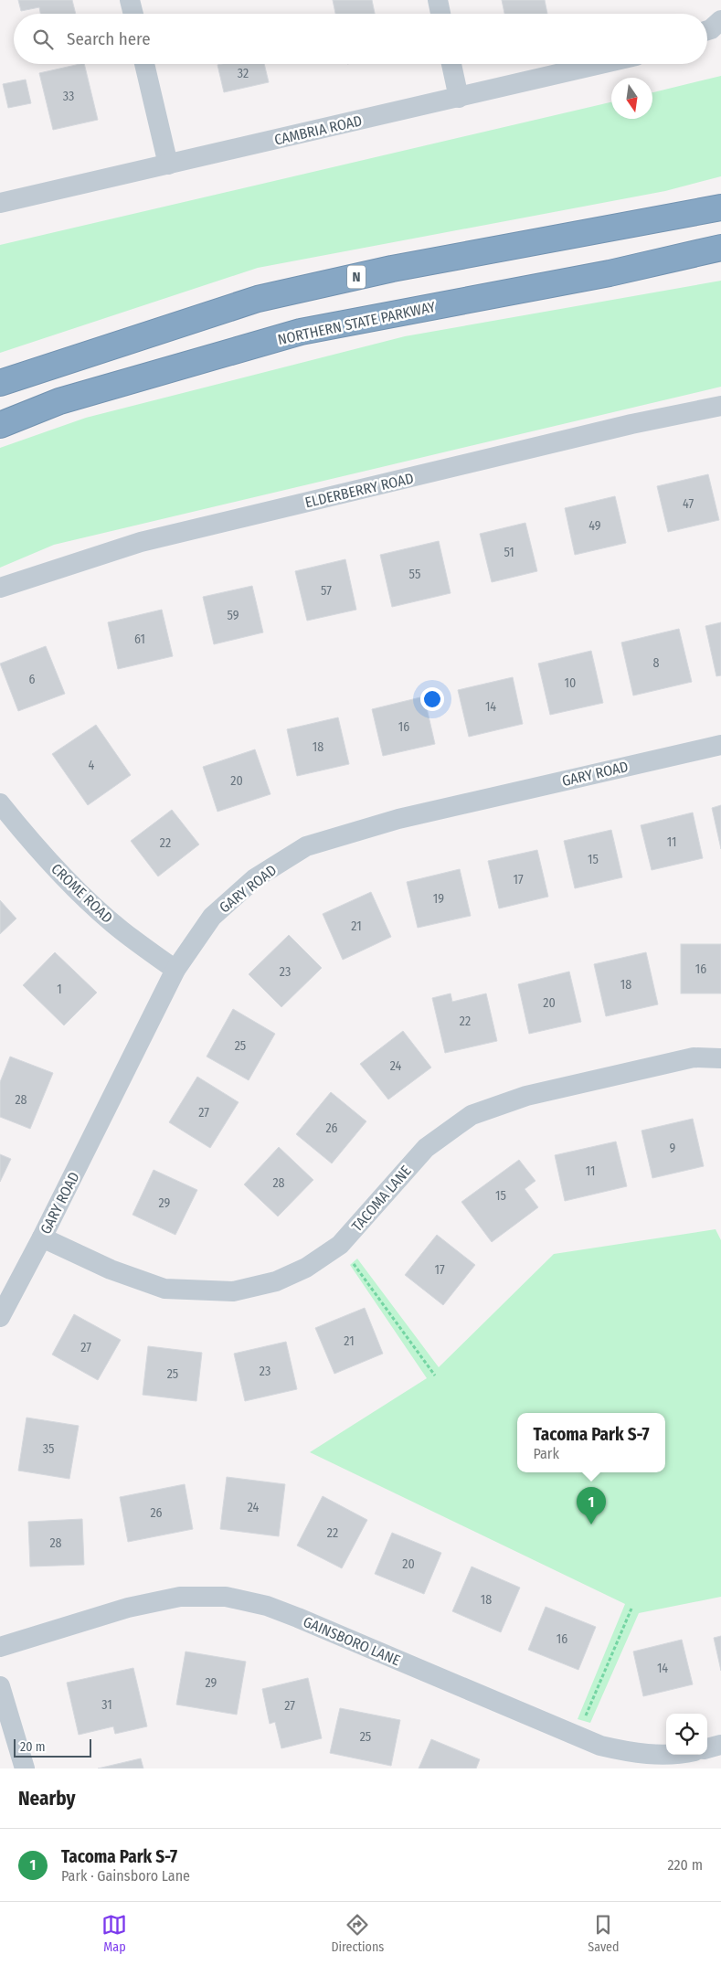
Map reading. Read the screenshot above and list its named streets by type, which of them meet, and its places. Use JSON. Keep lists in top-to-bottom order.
{
  "streets": {
    "highway": ["N", "NORTHERN STATE PARKWAY"],
    "street": [
      "CAMBRIA ROAD",
      "ELDERBERRY ROAD",
      "GARY ROAD",
      "CROME ROAD",
      "TACOMA LANE",
      "GAINSBORO LANE"
    ]
  },
  "crossings": [
    ["GARY ROAD", "CROME ROAD"],
    ["GARY ROAD", "TACOMA LANE"]
  ],
  "house_numbers": [
    "32",
    "33",
    "47",
    "49",
    "51",
    "55",
    "57",
    "59",
    "61",
    "8",
    "6",
    "10",
    "14",
    "16",
    "18",
    "4",
    "20",
    "11",
    "22",
    "15",
    "17",
    "19",
    "21",
    "16",
    "23",
    "18",
    "1",
    "20",
    "22",
    "25",
    "24",
    "28",
    "27",
    "26",
    "9",
    "11",
    "28",
    "15",
    "29",
    "17",
    "21",
    "27",
    "23",
    "25",
    "35",
    "24",
    "26",
    "22",
    "28",
    "20",
    "18",
    "16",
    "14",
    "29",
    "31",
    "27",
    "25"
  ],
  "scale_bar": "20 m",
  "north": "bottom",
  "page": {
    "search": "Search here",
    "popup": ["Tacoma Park S-7", "Park"],
    "pins": "1",
    "scale": "20 m",
    "heading": "Nearby",
    "list": [
      {
        "mark": "1",
        "name": "Tacoma Park S-7",
        "note": "Park · Gainsboro Lane",
        "value": "220 m"
      }
    ],
    "nav": ["Map", "Directions", "Saved"]
  }
}
